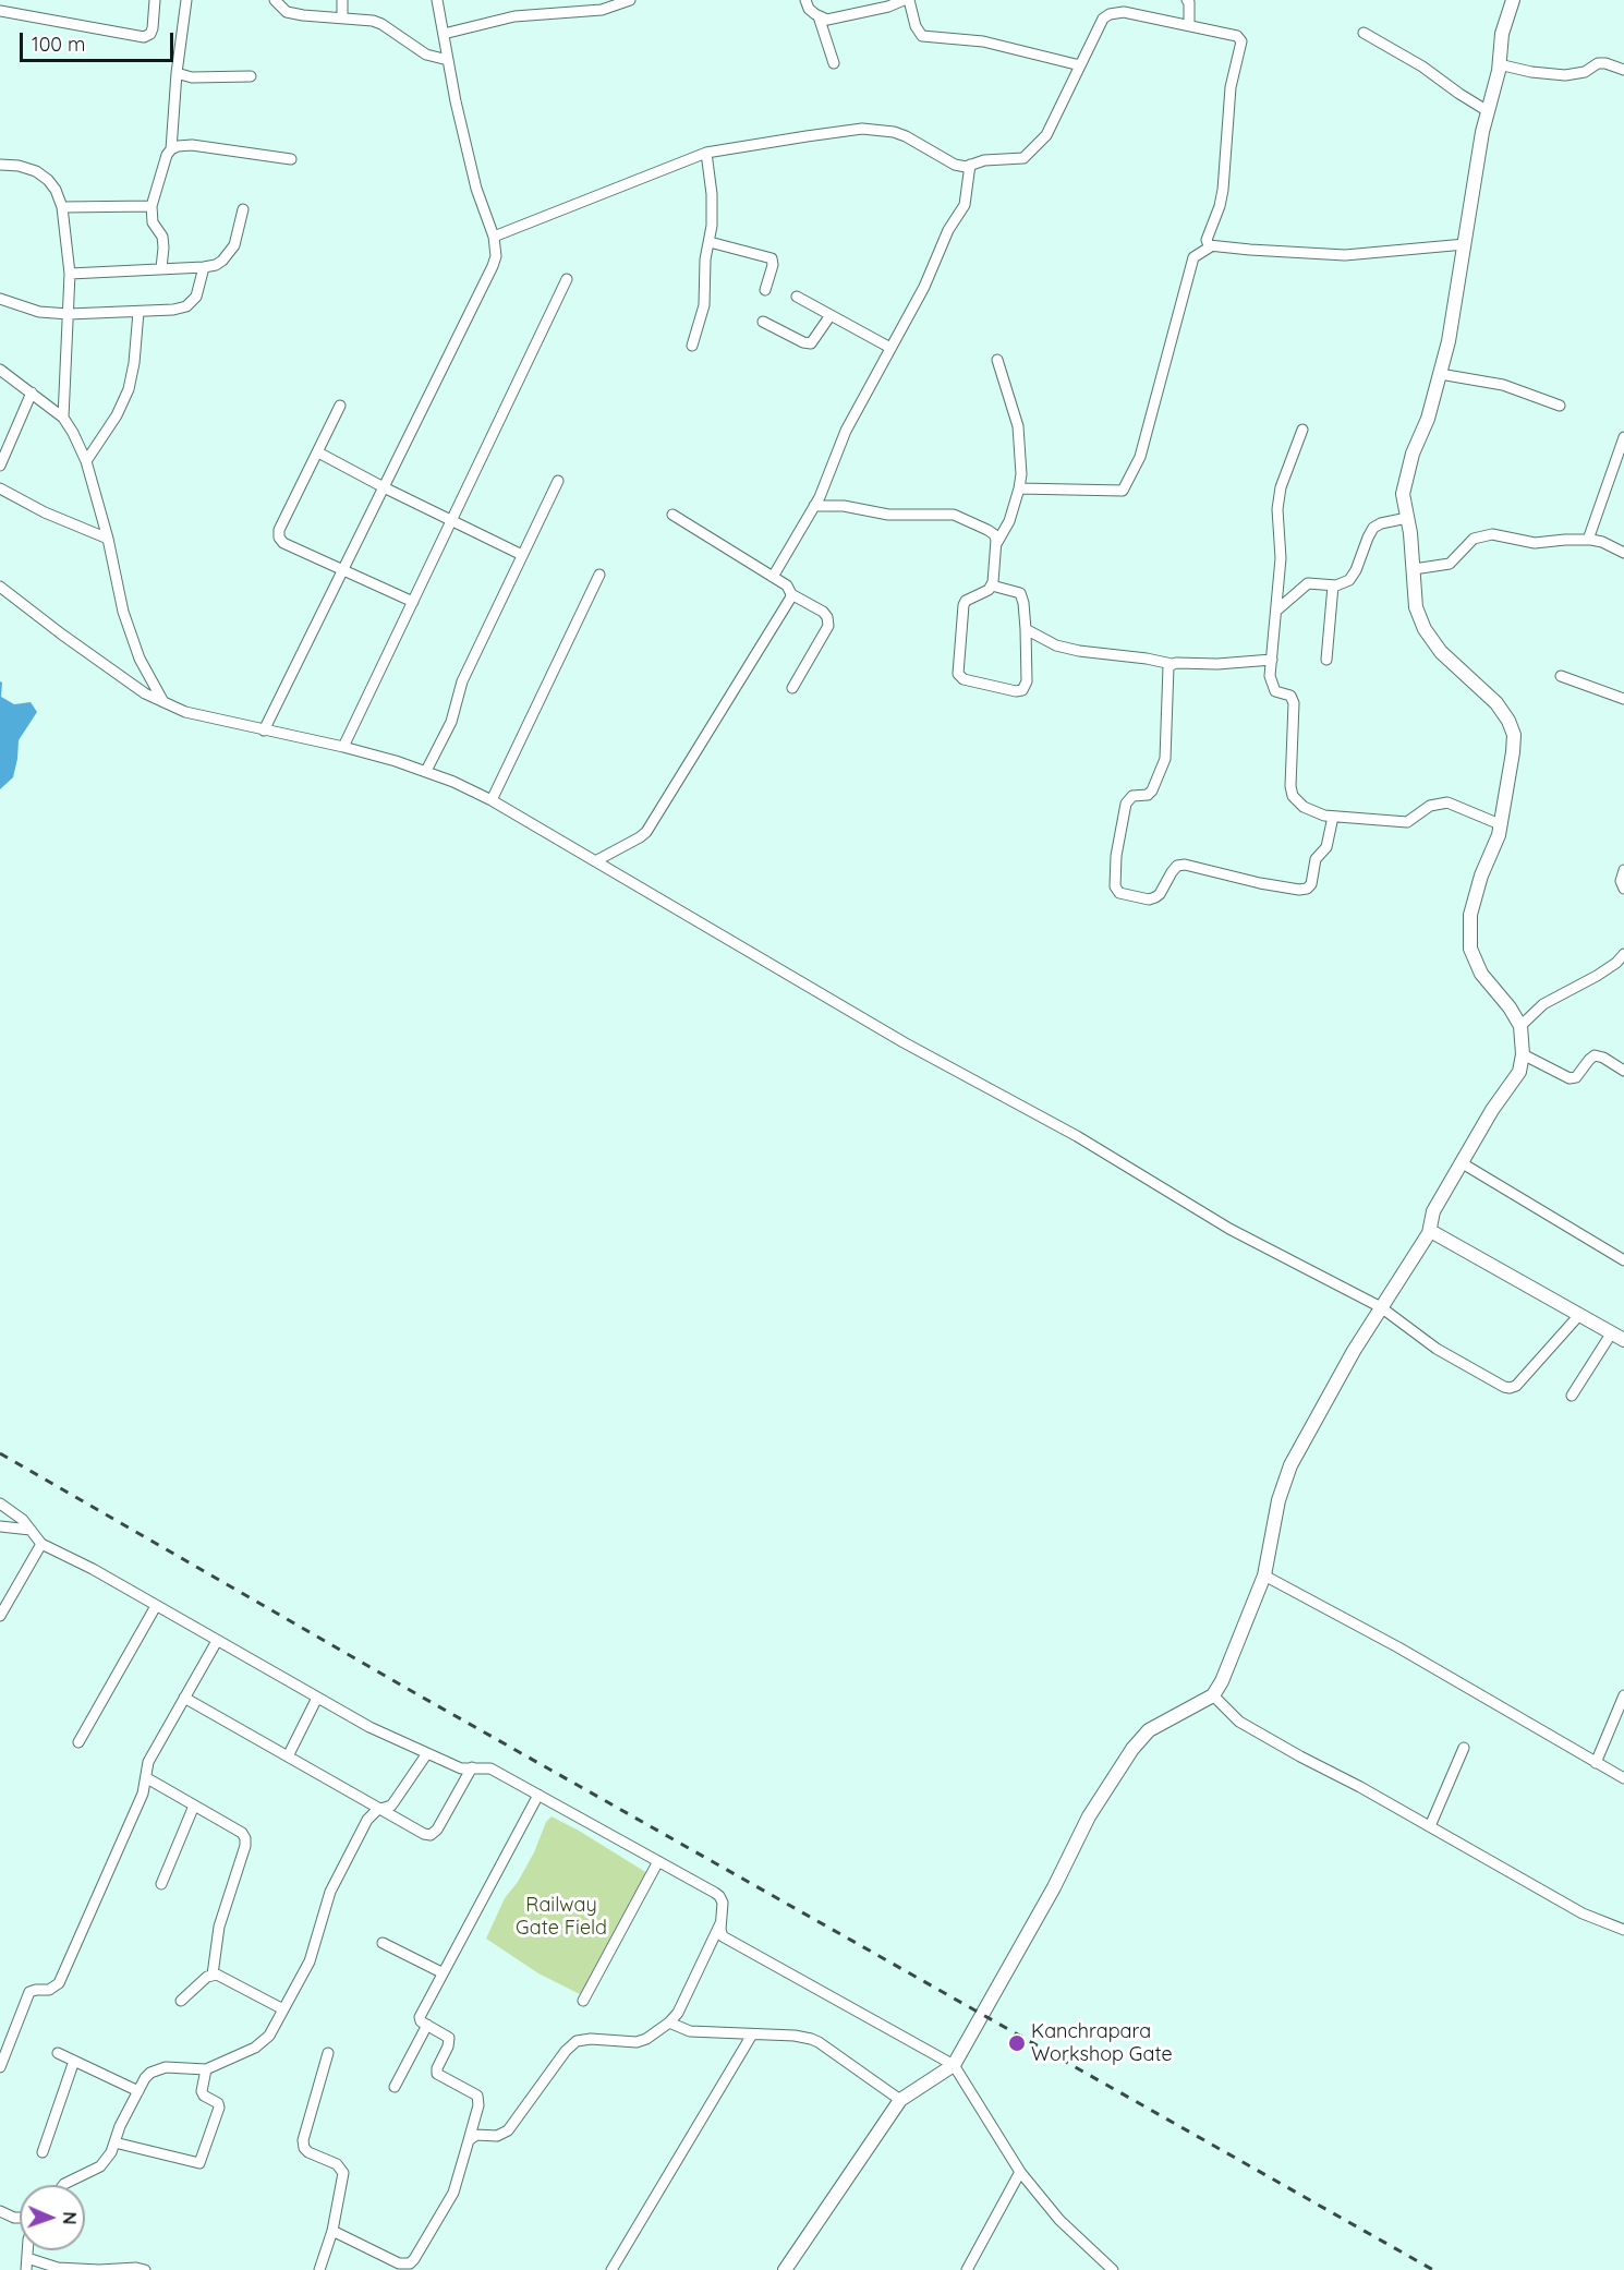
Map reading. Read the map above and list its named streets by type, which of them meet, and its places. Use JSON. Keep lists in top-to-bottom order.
{
  "parks": ["Railway Gate Field"],
  "places": ["Kanchrapara Workshop Gate"],
  "scale_bar": "100 m",
  "north": "right"
}
